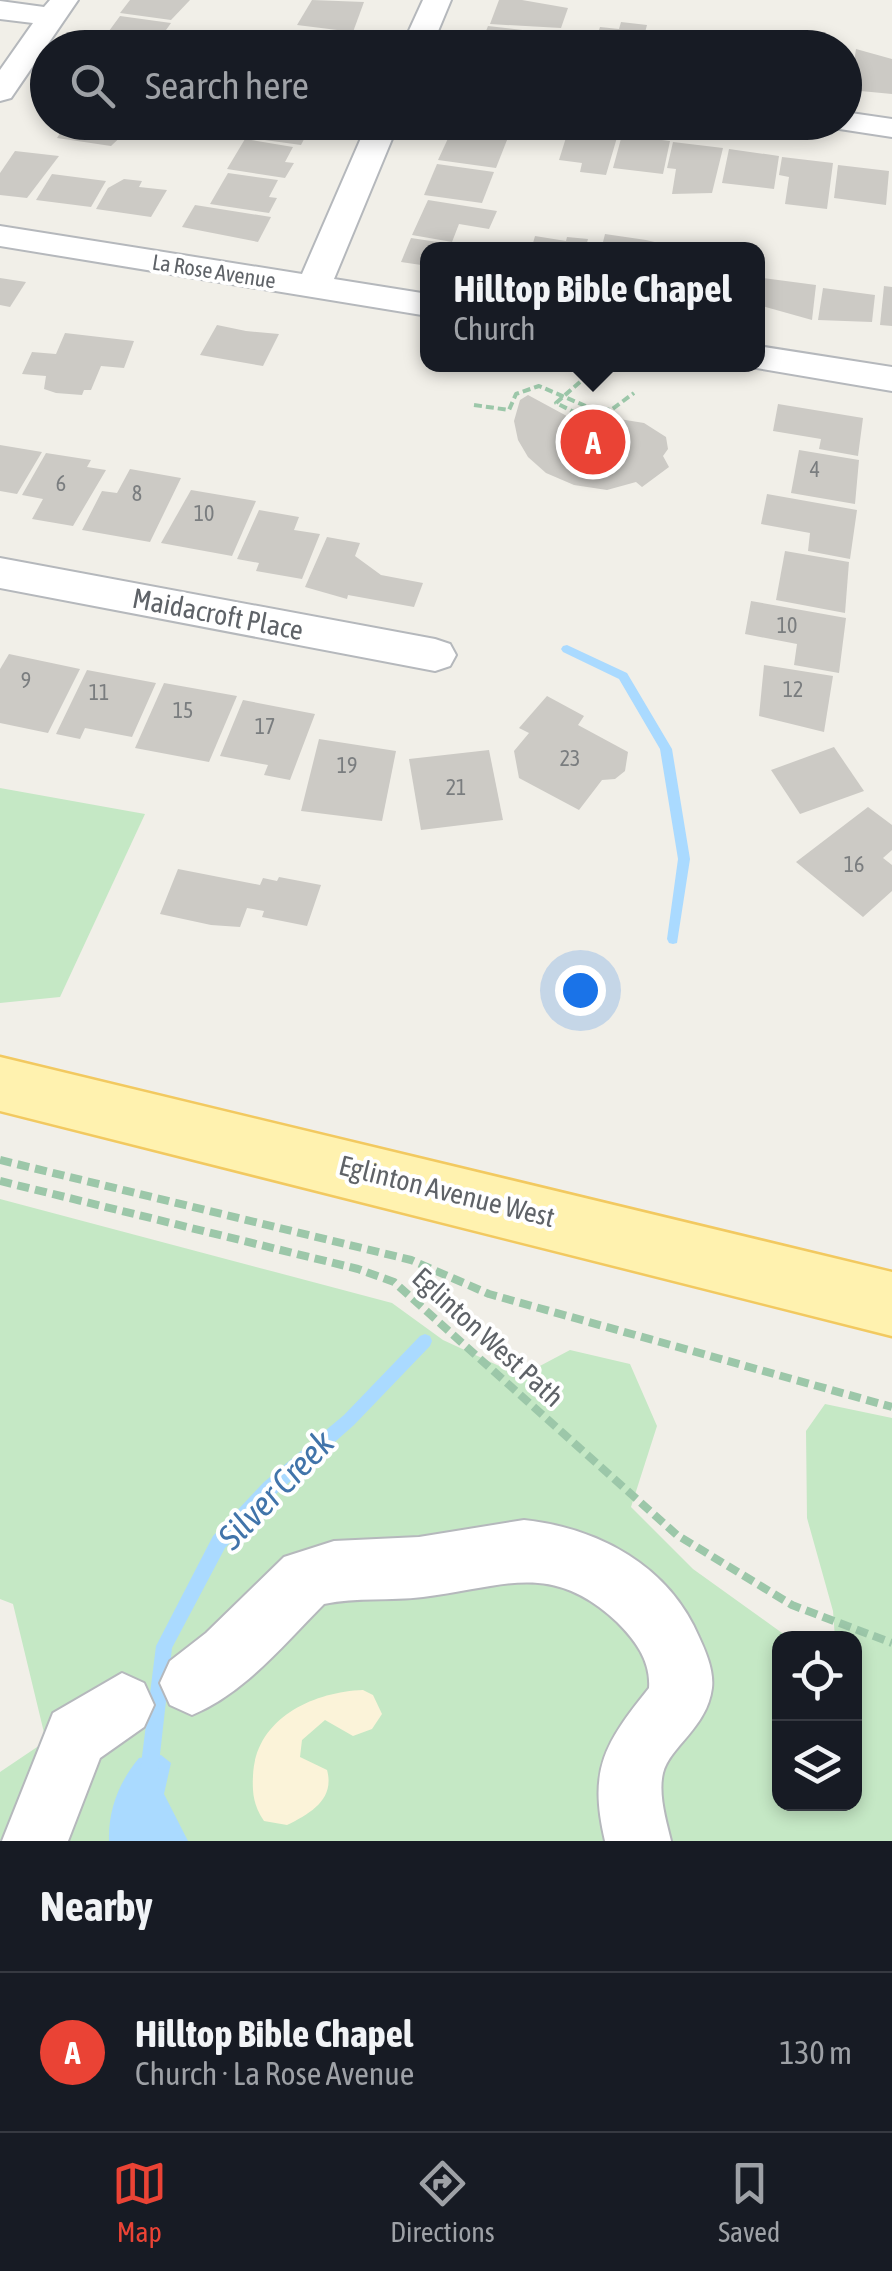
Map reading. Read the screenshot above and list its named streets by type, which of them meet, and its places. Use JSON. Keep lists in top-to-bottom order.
{
  "streets": {
    "main road": ["Eglinton Avenue West"],
    "street": ["La Rose Avenue", "Maidacroft Place"],
    "path": ["Eglinton West Path"]
  },
  "water": ["Silver Creek"],
  "house_numbers": [
    "4",
    "6",
    "8",
    "10",
    "10",
    "9",
    "12",
    "11",
    "15",
    "17",
    "23",
    "19",
    "21",
    "16"
  ],
  "page": {
    "search": "Search here",
    "popup": ["Hilltop Bible Chapel", "Church"],
    "pins": "A",
    "heading": "Nearby",
    "list": [
      {
        "mark": "A",
        "name": "Hilltop Bible Chapel",
        "note": "Church · La Rose Avenue",
        "value": "130 m"
      }
    ],
    "nav": ["Map", "Directions", "Saved"]
  }
}
